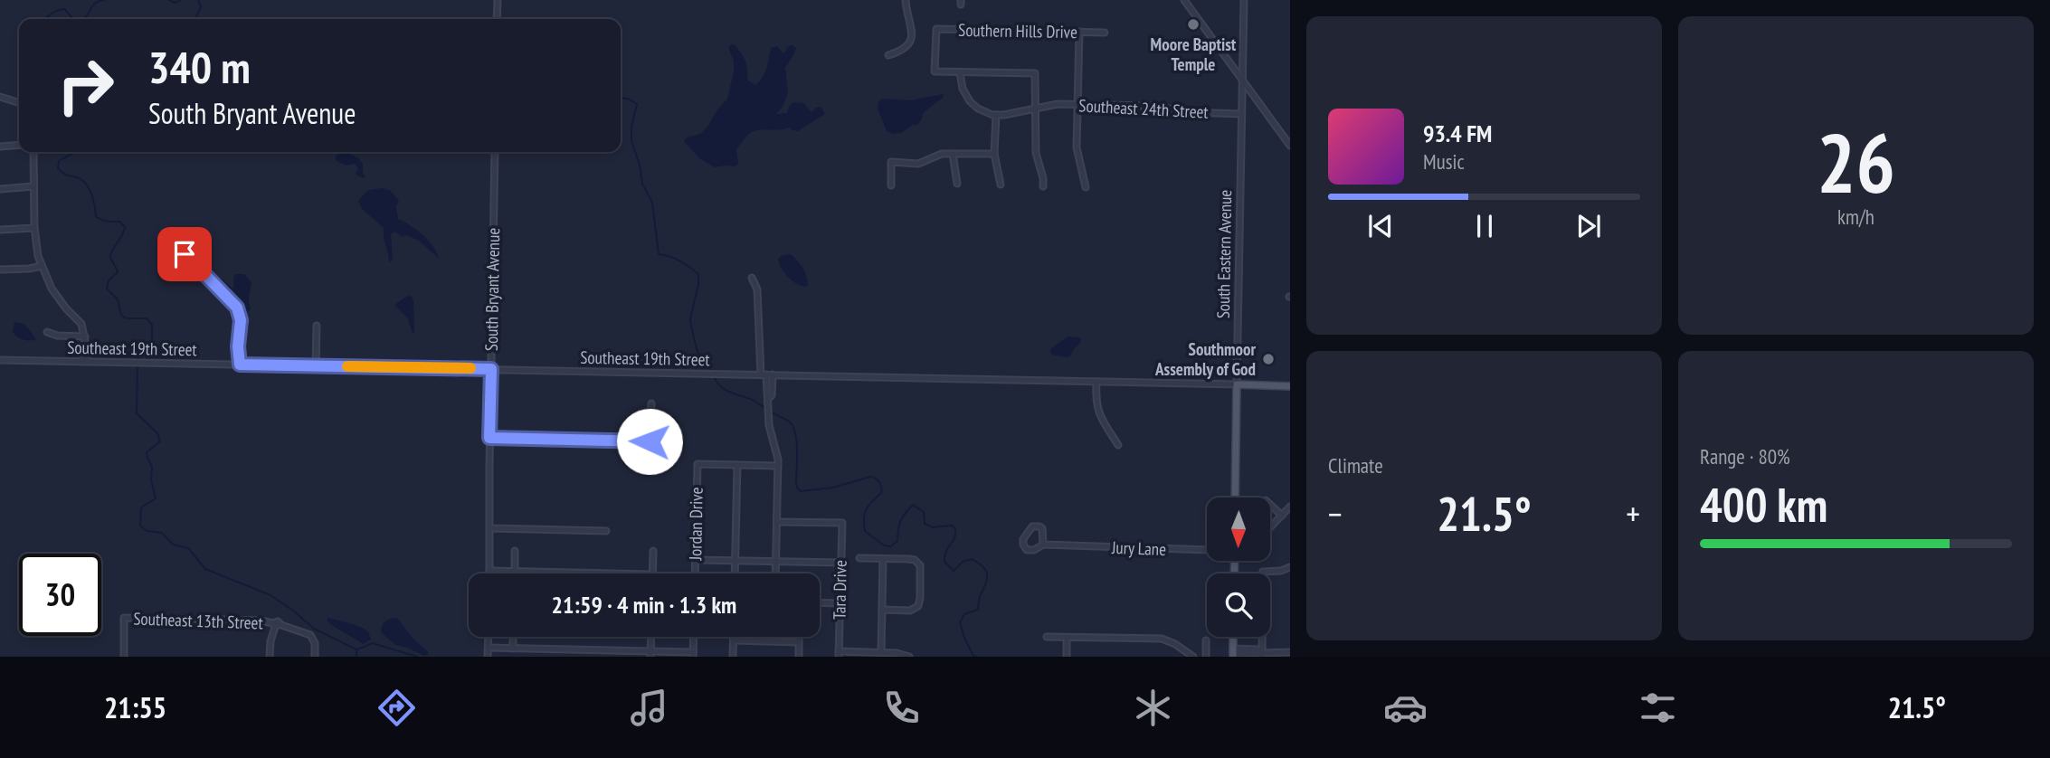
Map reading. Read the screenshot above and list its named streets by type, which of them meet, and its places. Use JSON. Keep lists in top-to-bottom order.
{
  "streets": {
    "main road": ["South Eastern Avenue", "Southeast 19th Street"],
    "street": [
      "Southern Hills Drive",
      "Southeast 24th Street",
      "South Bryant Avenue",
      "Jordan Drive",
      "Jury Lane",
      "Tara Drive",
      "Southeast 13th Street"
    ]
  },
  "crossings": [
    ["Southeast 24th Street", "South Eastern Avenue"],
    ["South Eastern Avenue", "Southeast 19th Street"],
    ["South Bryant Avenue", "Southeast 19th Street"]
  ],
  "places": ["Moore Baptist Temple", "Southmoor Assembly of God"],
  "north": "bottom",
  "page": {
    "tile": [
      ["26", "km/h"],
      "Climate",
      ["Range · 80%", "400 km"]
    ],
    "turn": ["340 m", "South Bryant Avenue"],
    "song": ["93.4 FM", "Music"],
    "heat": ["−", "21.5°", "+"],
    "limit": "30",
    "trip": "21:59 · 4 min · 1.3 km",
    "tabs": ["21:55", "21.5°"]
  }
}
